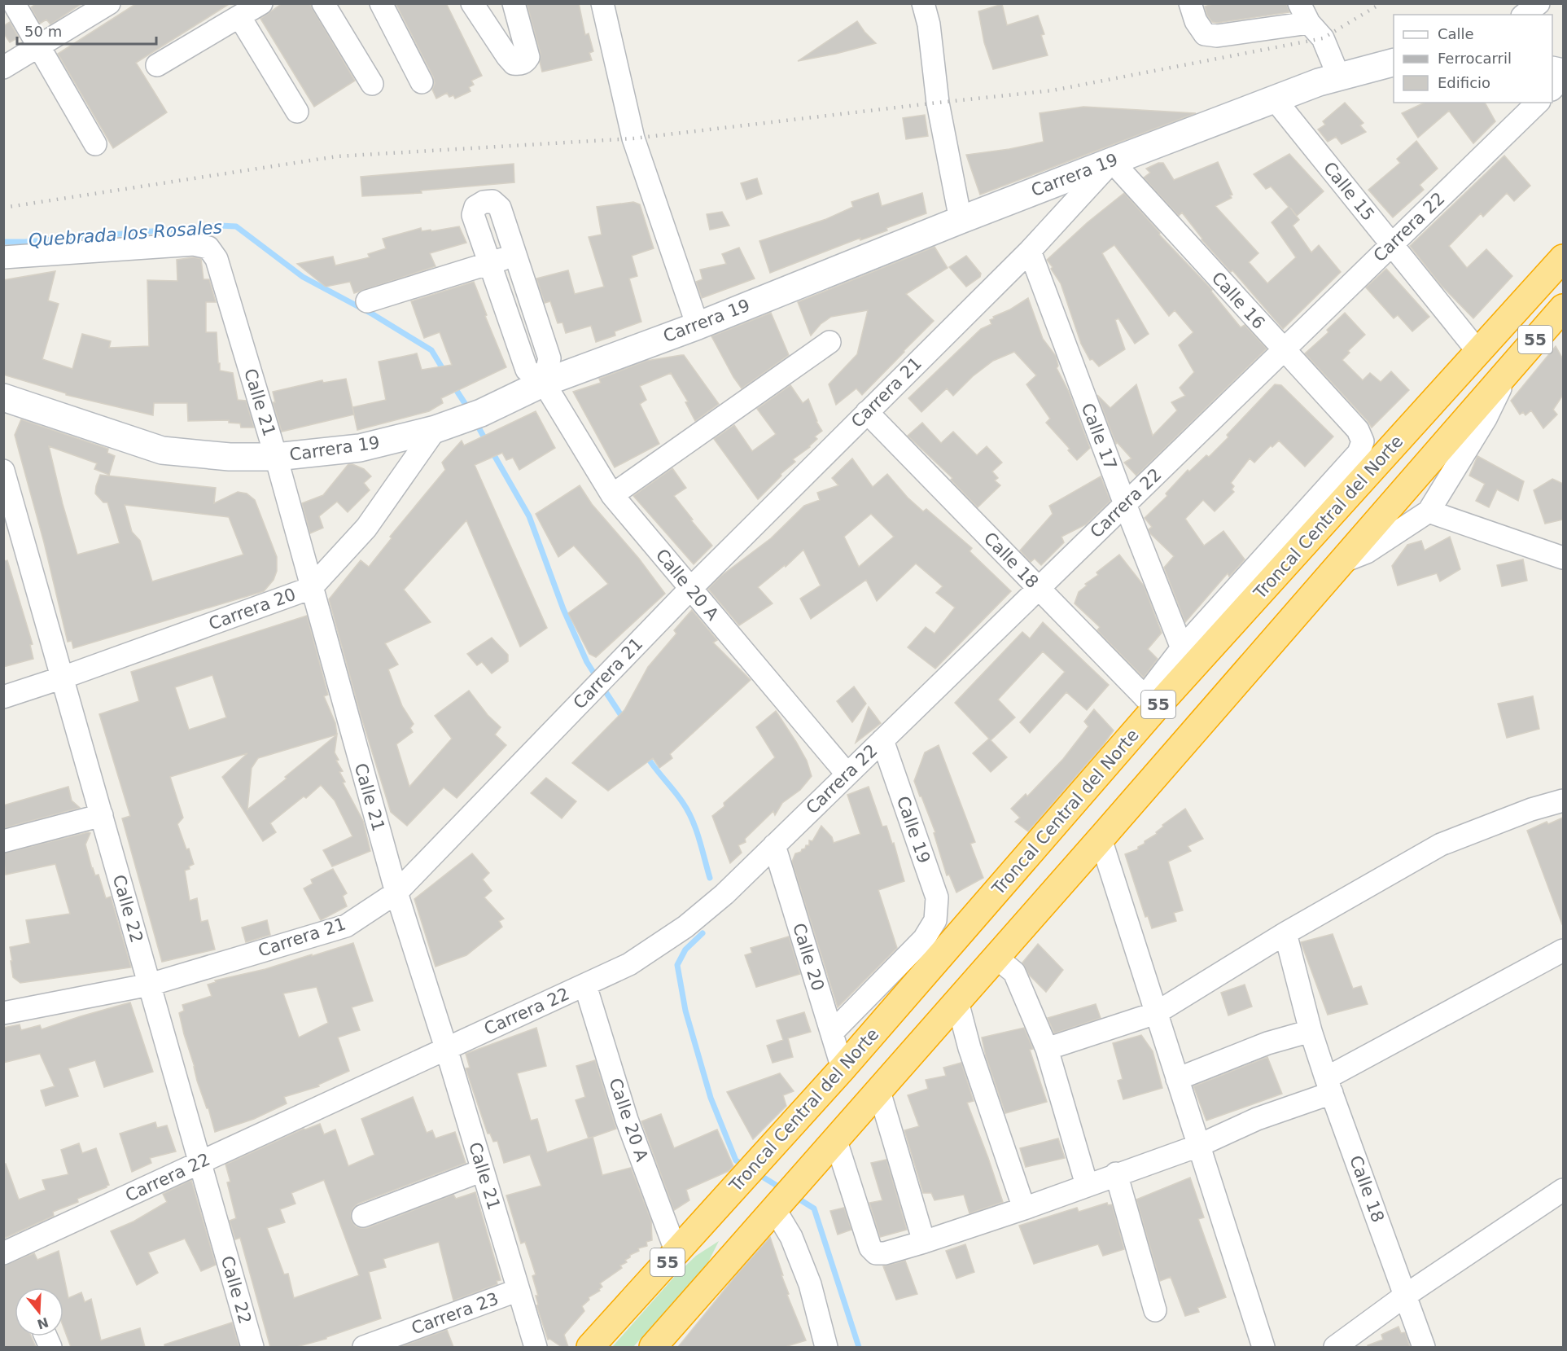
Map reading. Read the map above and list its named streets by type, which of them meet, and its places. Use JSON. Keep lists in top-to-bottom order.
{
  "streets": {
    "highway": ["55", "Troncal Central del Norte"],
    "street": [
      "Carrera 19",
      "Calle 15",
      "Carrera 22",
      "Calle 16",
      "Carrera 21",
      "Calle 21",
      "Calle 17",
      "Calle 18",
      "Calle 20 A",
      "Carrera 20",
      "Calle 19",
      "Calle 22",
      "Calle 20",
      "Carrera 23"
    ]
  },
  "crossings": [
    ["Carrera 19", "Calle 15"],
    ["Carrera 19", "Calle 16"],
    ["Carrera 19", "Carrera 21"],
    ["Carrera 19", "Calle 21"],
    ["Carrera 19", "Calle 20 A"],
    ["Carrera 19", "Carrera 20"],
    ["Calle 15", "Carrera 22"],
    ["Calle 15", "Troncal Central del Norte"],
    ["Carrera 22", "Calle 16"],
    ["Carrera 22", "Calle 21"],
    ["Carrera 22", "Calle 17"],
    ["Carrera 22", "Calle 18"],
    ["Carrera 22", "Calle 20 A"],
    ["Carrera 22", "Calle 19"],
    ["Carrera 22", "Calle 22"],
    ["Carrera 22", "Calle 20"],
    ["Calle 16", "Carrera 21"],
    ["Calle 16", "Calle 17"],
    ["Carrera 21", "Calle 21"],
    ["Carrera 21", "Calle 17"],
    ["Carrera 21", "Calle 18"],
    ["Carrera 21", "Calle 20 A"],
    ["Carrera 21", "Calle 22"],
    ["Calle 21", "Carrera 20"],
    ["Calle 21", "Carrera 23"],
    ["Troncal Central del Norte", "Calle 18"],
    ["Troncal Central del Norte", "Calle 20 A"],
    ["Troncal Central del Norte", "Calle 20"],
    ["Carrera 20", "Calle 22"],
    ["Calle 19", "Calle 20"]
  ],
  "water": ["Quebrada los Rosales"],
  "legend": ["Calle", "Ferrocarril", "Edificio"],
  "scale_bar": "50 m",
  "north": "bottom"
}
